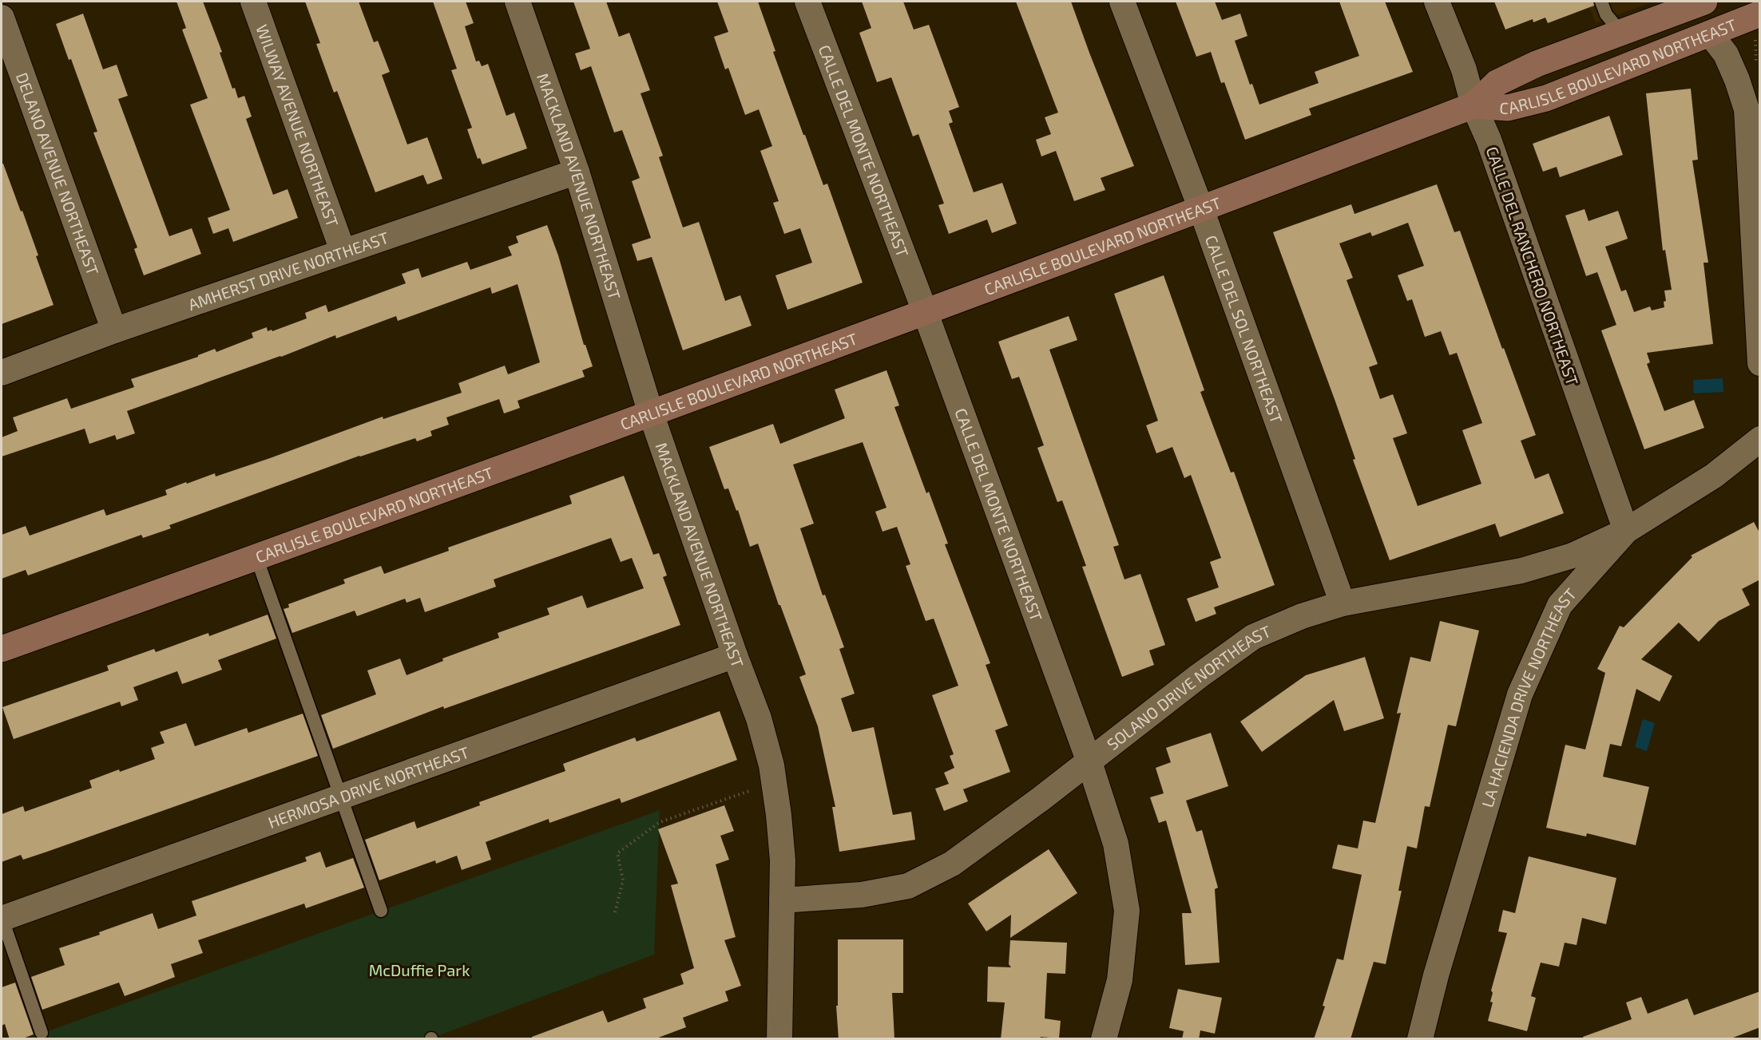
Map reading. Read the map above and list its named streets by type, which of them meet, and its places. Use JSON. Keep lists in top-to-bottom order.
{
  "streets": {
    "main road": ["CARLISLE BOULEVARD NORTHEAST"],
    "street": [
      "WILWAY AVENUE NORTHEAST",
      "CALLE DEL MONTE NORTHEAST",
      "DELANO AVENUE NORTHEAST",
      "MACKLAND AVENUE NORTHEAST",
      "CALLE DEL RANCHERO NORTHEAST",
      "AMHERST DRIVE NORTHEAST",
      "CALLE DEL SOL NORTHEAST",
      "SOLANO DRIVE NORTHEAST",
      "LA HACIENDA DRIVE NORTHEAST",
      "HERMOSA DRIVE NORTHEAST"
    ]
  },
  "crossings": [
    ["CARLISLE BOULEVARD NORTHEAST", "CALLE DEL MONTE NORTHEAST"],
    ["CARLISLE BOULEVARD NORTHEAST", "MACKLAND AVENUE NORTHEAST"],
    ["CARLISLE BOULEVARD NORTHEAST", "CALLE DEL RANCHERO NORTHEAST"],
    ["CARLISLE BOULEVARD NORTHEAST", "CALLE DEL SOL NORTHEAST"],
    ["WILWAY AVENUE NORTHEAST", "AMHERST DRIVE NORTHEAST"],
    ["CALLE DEL MONTE NORTHEAST", "SOLANO DRIVE NORTHEAST"],
    ["DELANO AVENUE NORTHEAST", "AMHERST DRIVE NORTHEAST"],
    ["MACKLAND AVENUE NORTHEAST", "AMHERST DRIVE NORTHEAST"],
    ["MACKLAND AVENUE NORTHEAST", "SOLANO DRIVE NORTHEAST"],
    ["MACKLAND AVENUE NORTHEAST", "HERMOSA DRIVE NORTHEAST"],
    ["CALLE DEL RANCHERO NORTHEAST", "SOLANO DRIVE NORTHEAST"],
    ["CALLE DEL RANCHERO NORTHEAST", "LA HACIENDA DRIVE NORTHEAST"],
    ["CALLE DEL SOL NORTHEAST", "SOLANO DRIVE NORTHEAST"],
    ["SOLANO DRIVE NORTHEAST", "LA HACIENDA DRIVE NORTHEAST"]
  ],
  "parks": ["McDuffie Park"]
}
